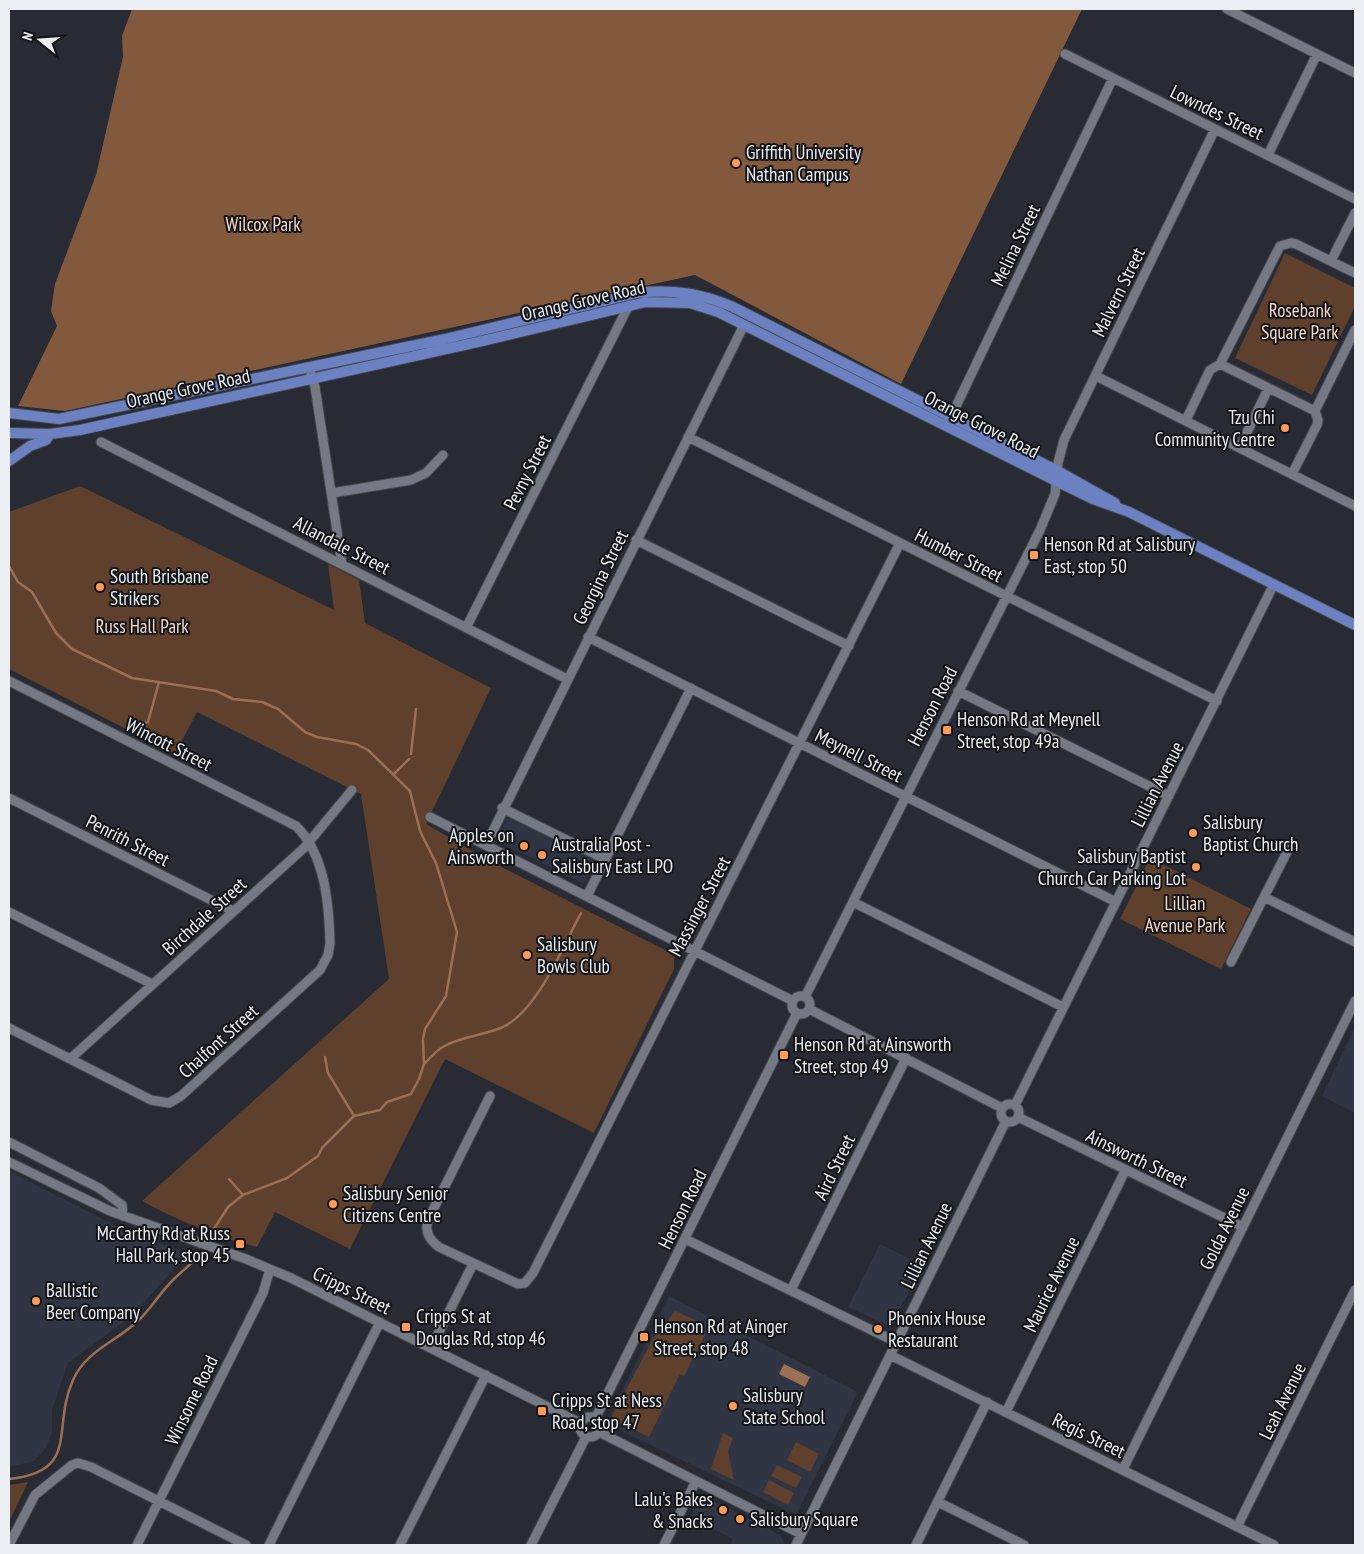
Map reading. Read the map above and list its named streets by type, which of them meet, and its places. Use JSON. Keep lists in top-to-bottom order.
{
  "streets": {
    "main road": ["Orange Grove Road"],
    "street": [
      "Lowndes Street",
      "Melina Street",
      "Malvern Street",
      "Pevny Street",
      "Allandale Street",
      "Humber Street",
      "Georgina Street",
      "Henson Road",
      "Wincott Street",
      "Meynell Street",
      "Lillian Avenue",
      "Penrith Street",
      "Massinger Street",
      "Birchdale Street",
      "Chalfont Street",
      "Ainsworth Street",
      "Aird Street",
      "Golda Avenue",
      "Maurice Avenue",
      "Cripps Street",
      "Winsome Road",
      "Leah Avenue",
      "Regis Street"
    ]
  },
  "crossings": [
    ["Lowndes Street", "Melina Street"],
    ["Lowndes Street", "Malvern Street"],
    ["Melina Street", "Orange Grove Road"],
    ["Malvern Street", "Orange Grove Road"],
    ["Malvern Street", "Henson Road"],
    ["Orange Grove Road", "Pevny Street"],
    ["Orange Grove Road", "Georgina Street"],
    ["Orange Grove Road", "Henson Road"],
    ["Orange Grove Road", "Lillian Avenue"],
    ["Pevny Street", "Allandale Street"],
    ["Allandale Street", "Georgina Street"],
    ["Humber Street", "Georgina Street"],
    ["Humber Street", "Henson Road"],
    ["Humber Street", "Lillian Avenue"],
    ["Humber Street", "Massinger Street"],
    ["Georgina Street", "Meynell Street"],
    ["Henson Road", "Meynell Street"],
    ["Henson Road", "Cripps Street"],
    ["Wincott Street", "Birchdale Street"],
    ["Wincott Street", "Chalfont Street"],
    ["Meynell Street", "Lillian Avenue"],
    ["Meynell Street", "Massinger Street"],
    ["Lillian Avenue", "Ainsworth Street"],
    ["Lillian Avenue", "Regis Street"],
    ["Penrith Street", "Birchdale Street"],
    ["Birchdale Street", "Chalfont Street"],
    ["Ainsworth Street", "Golda Avenue"],
    ["Ainsworth Street", "Maurice Avenue"],
    ["Golda Avenue", "Regis Street"],
    ["Maurice Avenue", "Regis Street"],
    ["Cripps Street", "Winsome Road"],
    ["Leah Avenue", "Regis Street"]
  ],
  "parks": [
    "Wilcox Park",
    "Rosebank Square Park",
    "Russ Hall Park",
    "Lillian Avenue Park"
  ],
  "places": {
    "other": [
      "Griffith University Nathan Campus",
      "Tzu Chi Community Centre",
      "South Brisbane Strikers",
      "Salisbury Baptist Church",
      "Apples on Ainsworth",
      "Australia Post - Salisbury East LPO",
      "Salisbury Baptist Church Car Parking Lot",
      "Salisbury Bowls Club",
      "Salisbury Senior Citizens Centre",
      "Ballistic Beer Company",
      "Phoenix House Restaurant",
      "Salisbury State School",
      "Lalu's Bakes & Snacks",
      "Salisbury Square"
    ],
    "transit": [
      "Henson Rd at Salisbury East, stop 50",
      "Henson Rd at Meynell Street, stop 49a",
      "Henson Rd at Ainsworth Street, stop 49",
      "McCarthy Rd at Russ Hall Park, stop 45",
      "Cripps St at Douglas Rd, stop 46",
      "Henson Rd at Ainger Street, stop 48",
      "Cripps St at Ness Road, stop 47"
    ]
  },
  "north": "left"
}
